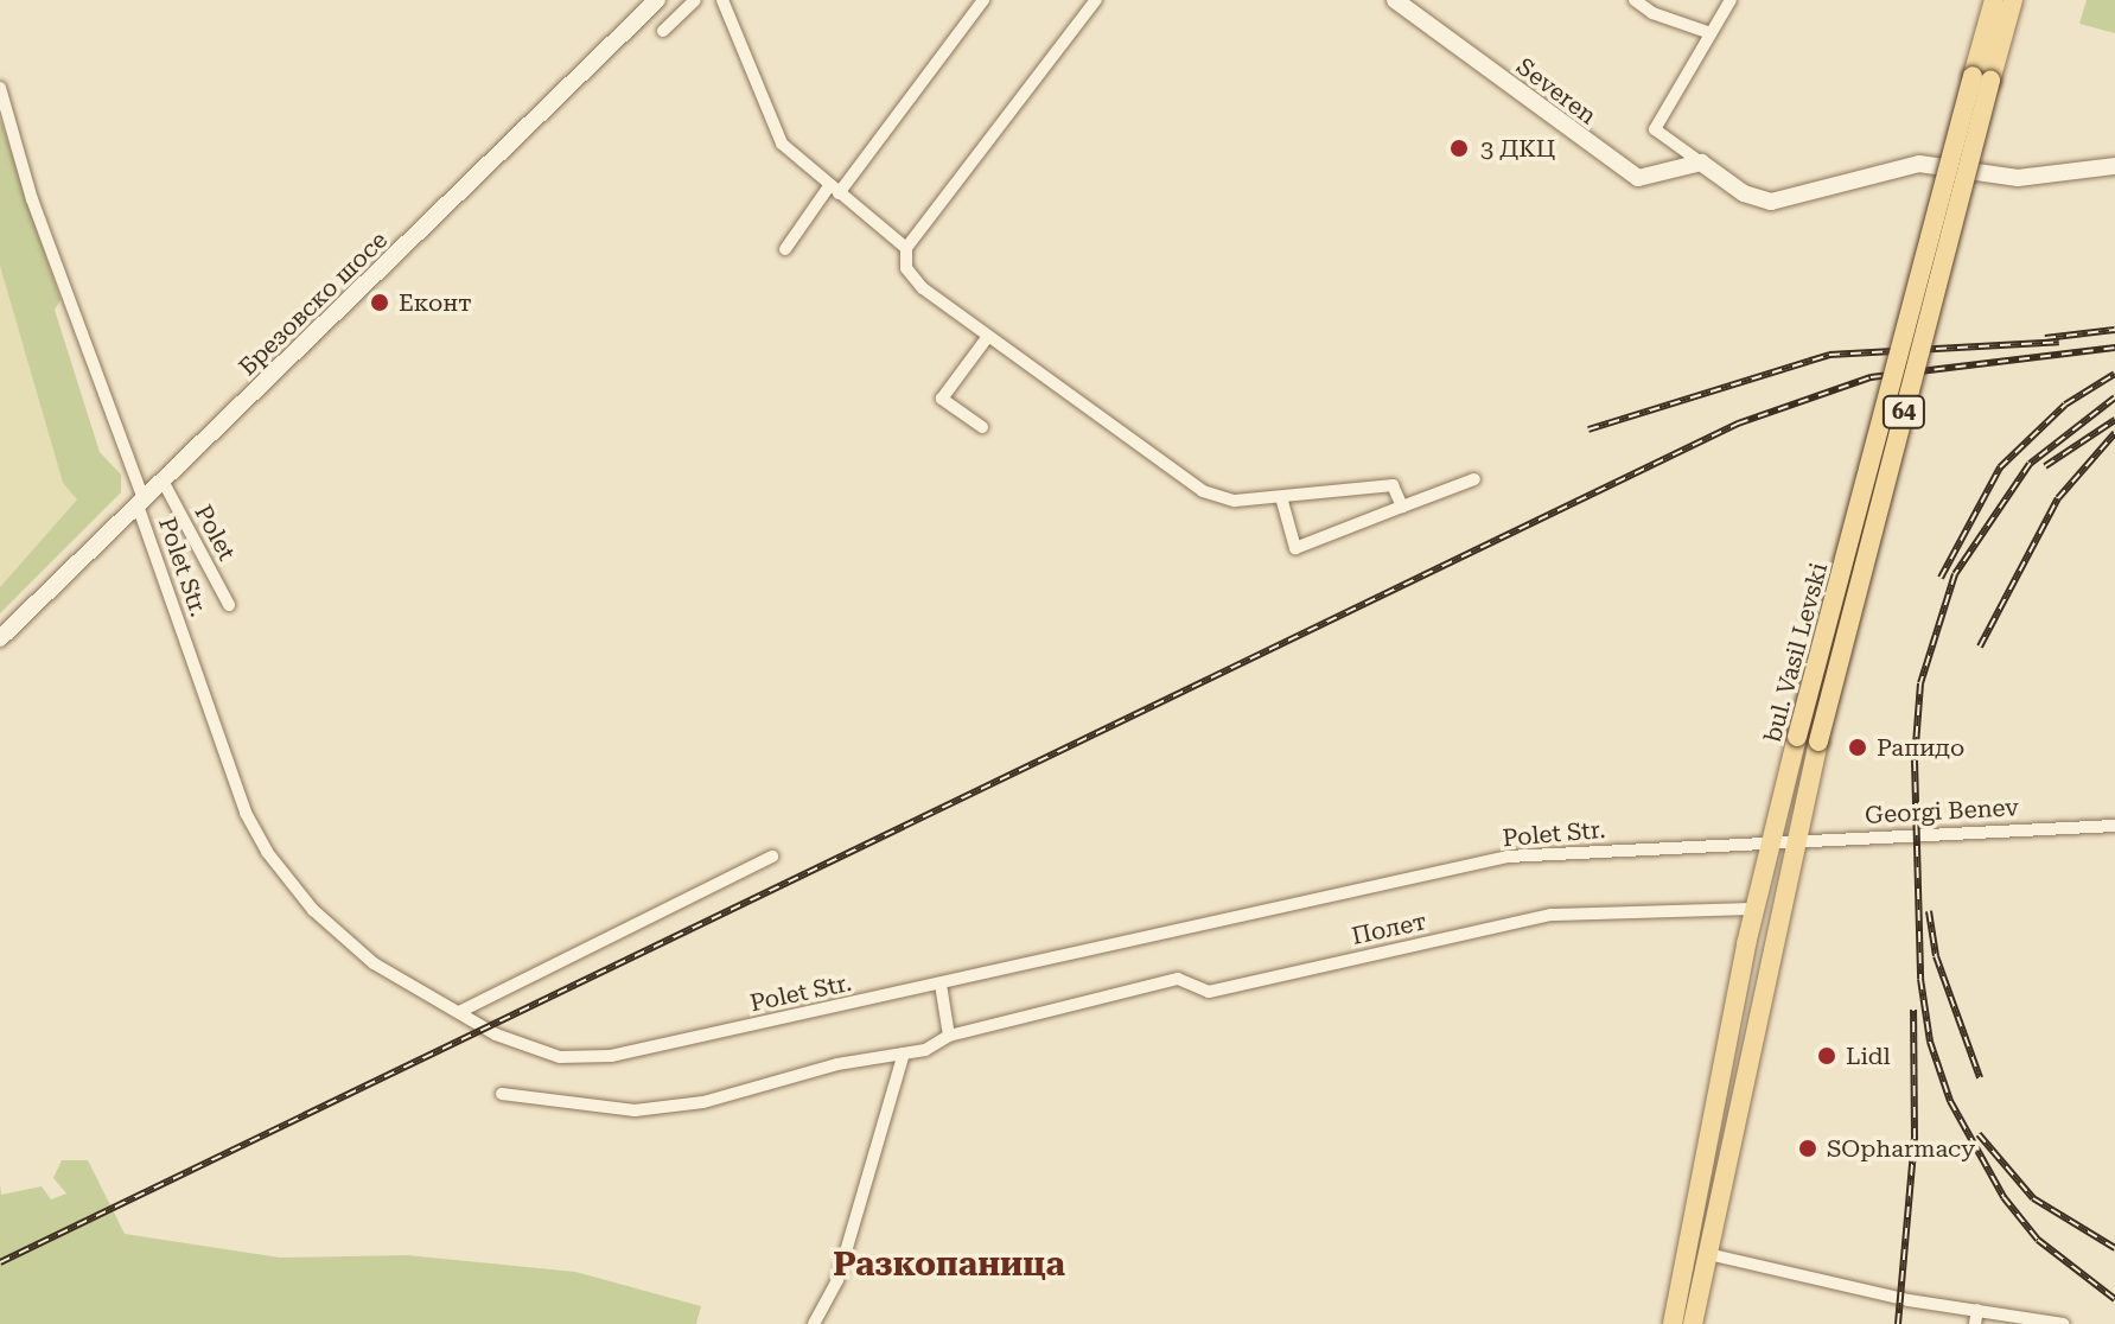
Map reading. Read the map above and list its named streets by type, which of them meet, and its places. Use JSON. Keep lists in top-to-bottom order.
{
  "streets": {
    "main road": ["64", "bul. Vasil Levski"],
    "street": [
      "Severen",
      "Брезовско шосе",
      "Polet",
      "Polet Str.",
      "Georgi Benev",
      "Полет"
    ]
  },
  "crossings": [
    ["Брезовско шосе", "Polet"],
    ["Брезовско шосе", "Polet Str."],
    ["Polet Str.", "bul. Vasil Levski"],
    ["Polet Str.", "Georgi Benev"],
    ["bul. Vasil Levski", "Georgi Benev"],
    ["bul. Vasil Levski", "Полет"]
  ],
  "districts": ["Разкопаница"],
  "places": [
    "3 ДКЦ",
    "Еконт",
    "Рапидо",
    "Lidl",
    "SOpharmacy"
  ]
}
